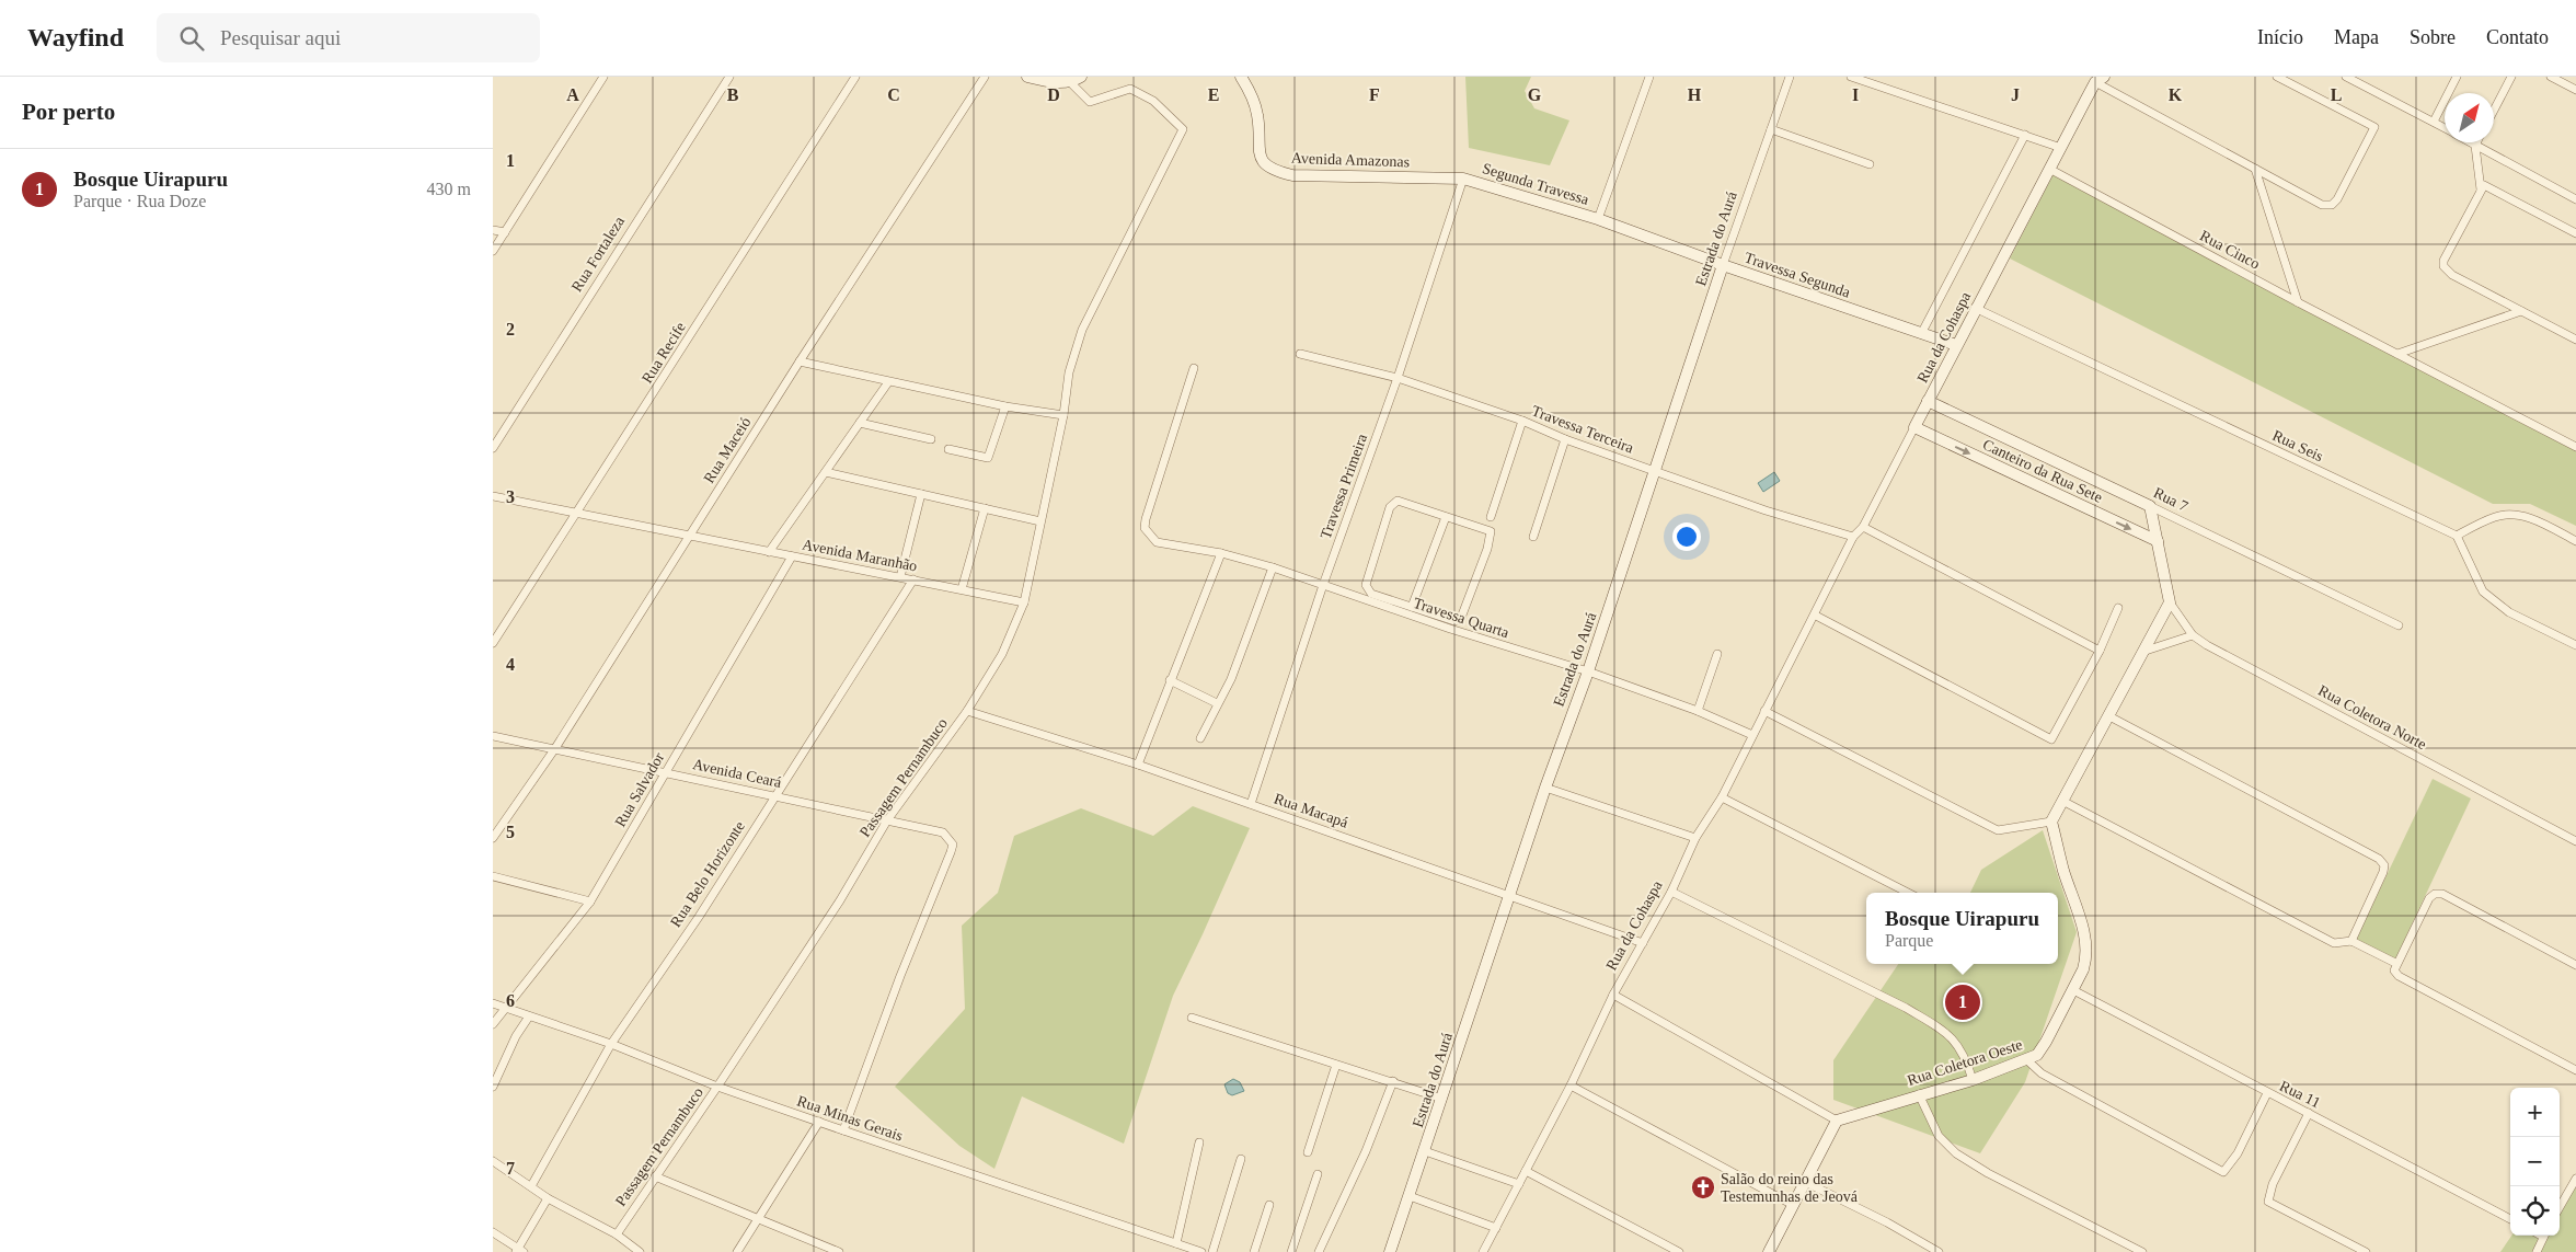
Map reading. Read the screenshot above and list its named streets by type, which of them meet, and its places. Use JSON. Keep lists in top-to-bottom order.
{
  "streets": {
    "street": [
      "Avenida Amazonas",
      "Segunda Travessa",
      "Estrada do Aurá",
      "Rua Cinco",
      "Rua Fortaleza",
      "Travessa Segunda",
      "Rua da Cohaspa",
      "Rua Recife",
      "Travessa Terceira",
      "Rua Seis",
      "Rua Maceió",
      "Canteiro da Rua Sete",
      "Travessa Primeira",
      "Rua 7",
      "Avenida Maranhão",
      "Travessa Quarta",
      "Rua Coletora Norte",
      "Avenida Ceará",
      "Passagem Pernambuco",
      "Rua Salvador",
      "Rua Macapá",
      "Rua Belo Horizonte",
      "Rua Coletora Oeste",
      "Rua 11",
      "Rua Minas Gerais"
    ]
  },
  "crossings": [
    ["Avenida Amazonas", "Segunda Travessa"],
    ["Avenida Amazonas", "Travessa Primeira"],
    ["Segunda Travessa", "Travessa Segunda"],
    ["Segunda Travessa", "Travessa Primeira"],
    ["Estrada do Aurá", "Travessa Segunda"],
    ["Estrada do Aurá", "Travessa Terceira"],
    ["Estrada do Aurá", "Travessa Quarta"],
    ["Estrada do Aurá", "Rua Macapá"],
    ["Rua Cinco", "Rua da Cohaspa"],
    ["Travessa Segunda", "Rua da Cohaspa"],
    ["Rua da Cohaspa", "Travessa Terceira"],
    ["Rua da Cohaspa", "Rua Seis"],
    ["Rua da Cohaspa", "Canteiro da Rua Sete"],
    ["Rua da Cohaspa", "Rua 7"],
    ["Rua da Cohaspa", "Travessa Quarta"],
    ["Rua da Cohaspa", "Rua Macapá"],
    ["Rua Recife", "Avenida Maranhão"],
    ["Travessa Terceira", "Travessa Primeira"],
    ["Rua Maceió", "Avenida Maranhão"],
    ["Rua Maceió", "Avenida Ceará"],
    ["Travessa Primeira", "Travessa Quarta"],
    ["Travessa Primeira", "Rua Macapá"],
    ["Avenida Maranhão", "Passagem Pernambuco"],
    ["Avenida Maranhão", "Rua Salvador"],
    ["Avenida Maranhão", "Rua Belo Horizonte"],
    ["Avenida Ceará", "Passagem Pernambuco"],
    ["Avenida Ceará", "Rua Salvador"],
    ["Avenida Ceará", "Rua Belo Horizonte"],
    ["Avenida Ceará", "Rua Minas Gerais"],
    ["Passagem Pernambuco", "Rua Macapá"],
    ["Passagem Pernambuco", "Rua Minas Gerais"],
    ["Rua Salvador", "Rua Minas Gerais"],
    ["Rua Belo Horizonte", "Rua Minas Gerais"],
    ["Rua Coletora Oeste", "Rua 11"]
  ],
  "one_way": ["Canteiro da Rua Sete"],
  "places": {
    "church": ["Salão do reino das Testemunhas de Jeová"]
  },
  "north": "top right",
  "page": {
    "header": "Wayfind",
    "search": "Pesquisar aqui",
    "nav": [
      "Início",
      "Mapa",
      "Sobre",
      "Contato"
    ],
    "heading": "Por perto",
    "list": [
      {
        "mark": "1",
        "name": "Bosque Uirapuru",
        "note": "Parque · Rua Doze",
        "value": "430 m"
      }
    ],
    "popup": ["Bosque Uirapuru", "Parque"],
    "pins": "1",
    "map_buttons": ["+", "−"]
  },
  "grid": {
    "columns": [
      "A",
      "B",
      "C",
      "D",
      "E",
      "F",
      "G",
      "H",
      "I",
      "J",
      "K",
      "L"
    ],
    "rows": [
      "1",
      "2",
      "3",
      "4",
      "5",
      "6",
      "7"
    ]
  }
}
